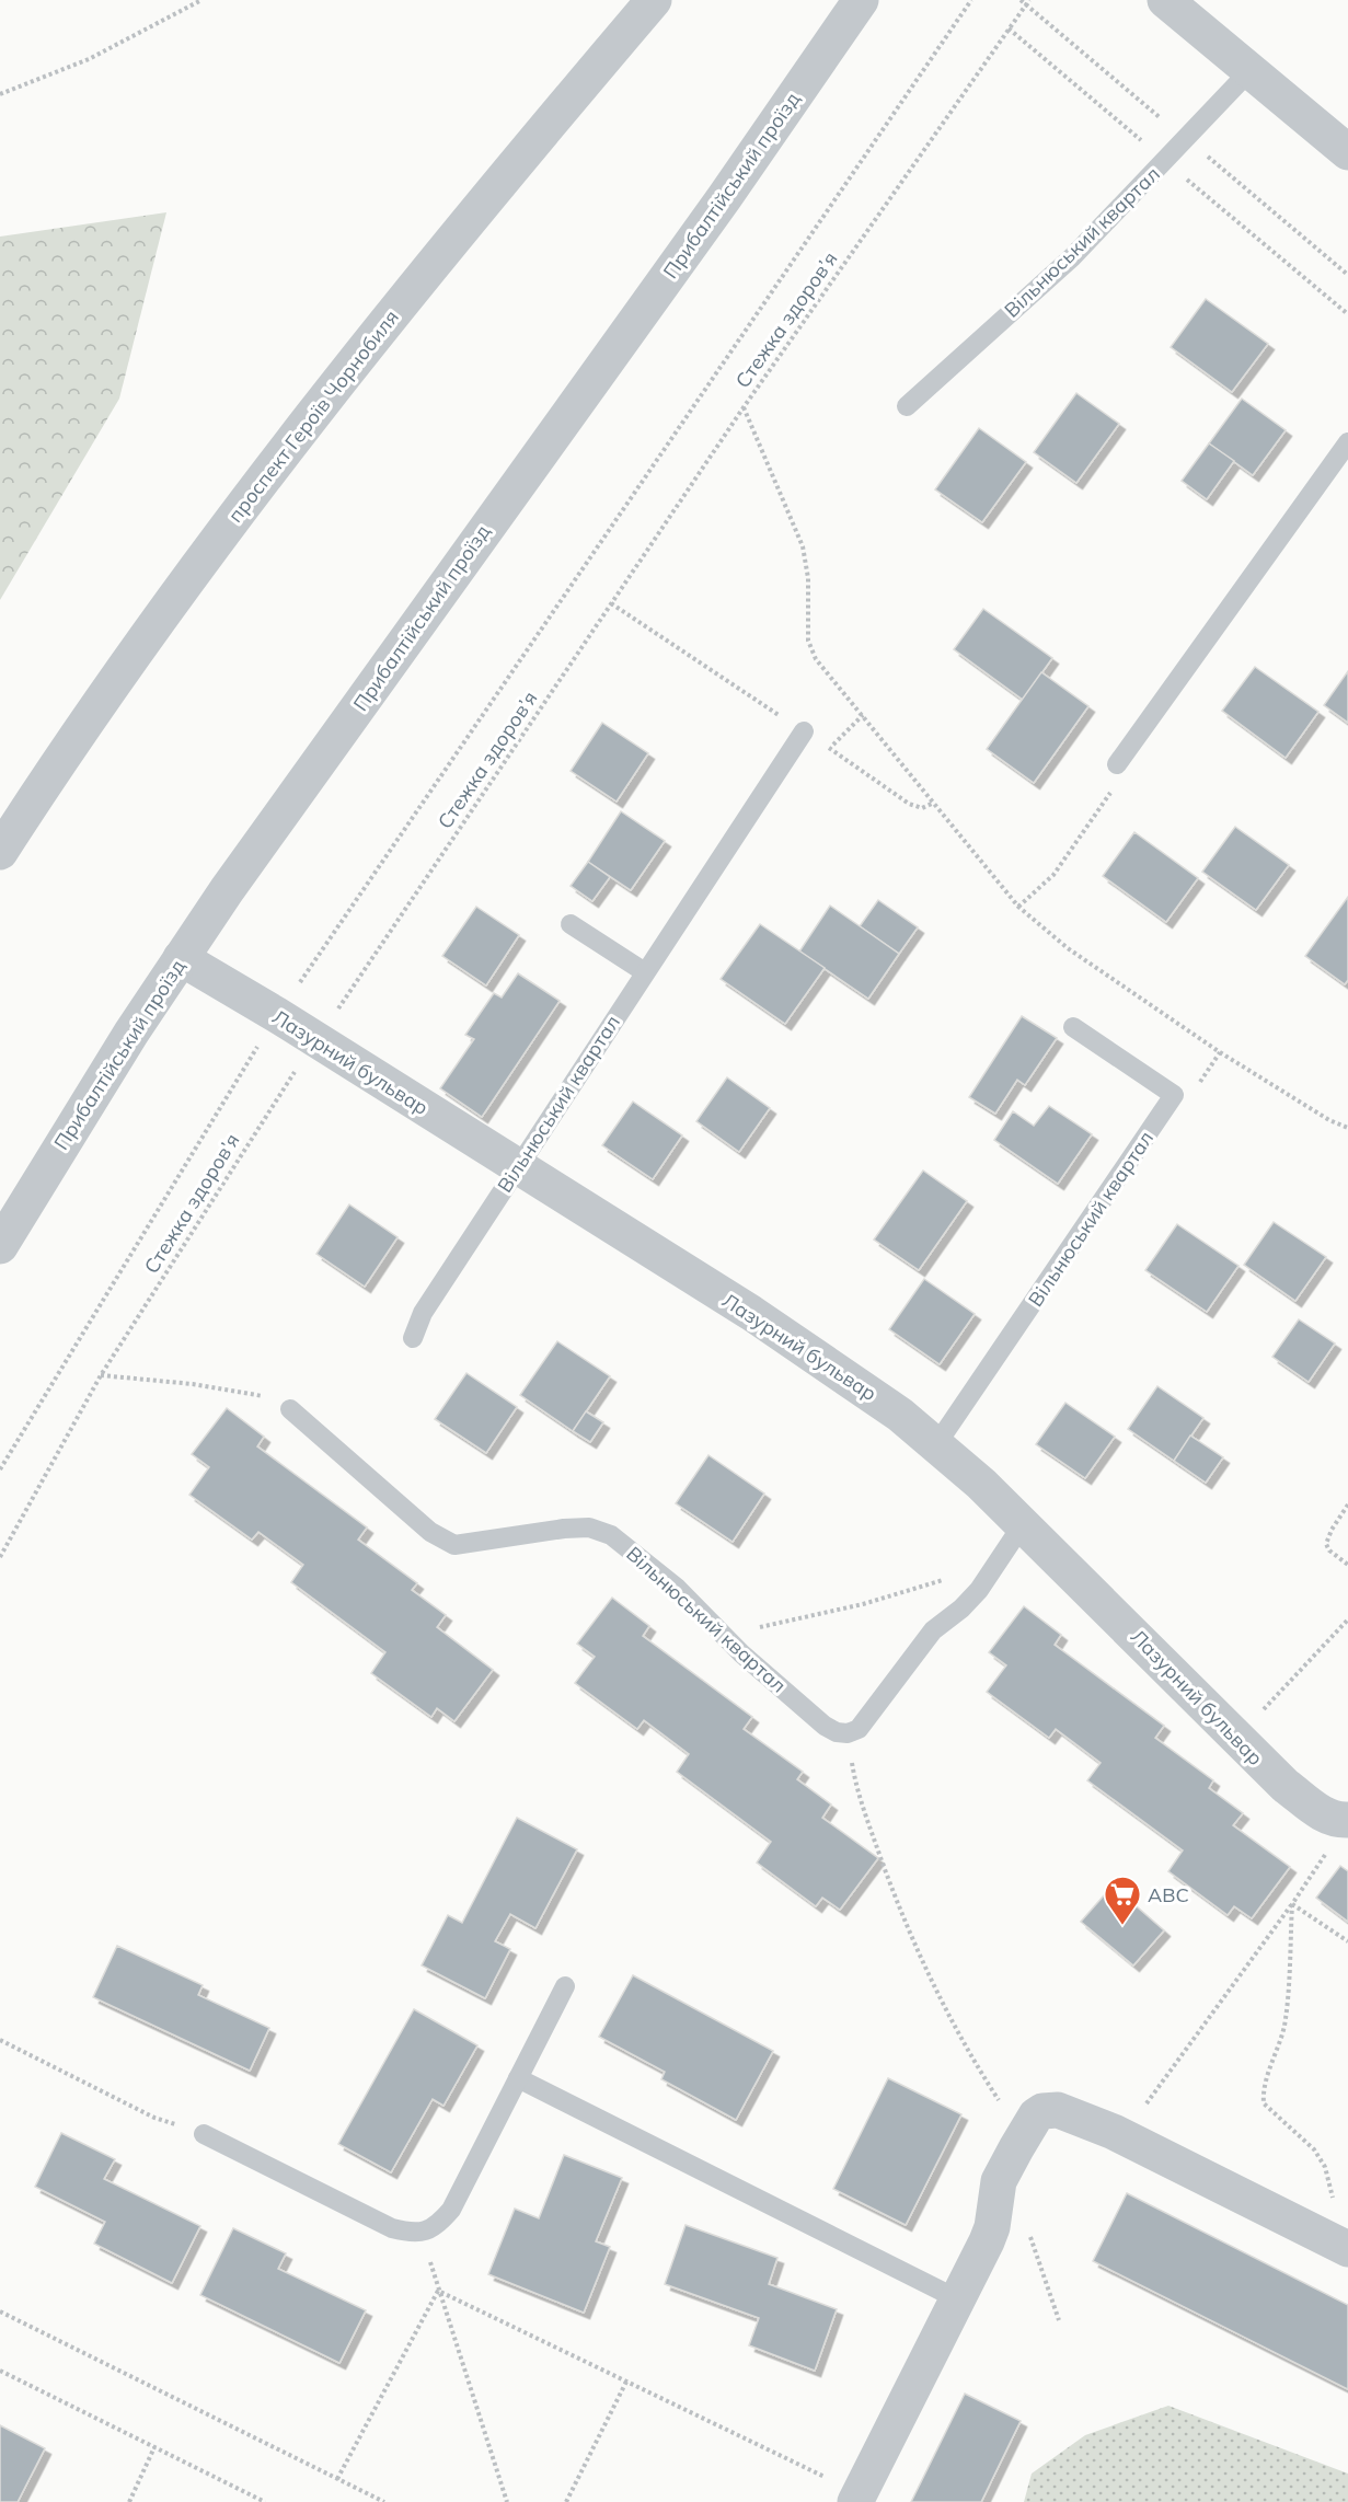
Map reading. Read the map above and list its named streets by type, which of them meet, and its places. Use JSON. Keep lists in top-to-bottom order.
{
  "streets": {
    "street": ["Прибалтійський проїзд", "проспект Героїв Чорнобиля", "Лазурний бульвар"],
    "lane": ["Вільнюський квартал"],
    "path": ["Стежка здоров’я"]
  },
  "crossings": [
    ["Прибалтійський проїзд", "Лазурний бульвар"],
    ["Вільнюський квартал", "Лазурний бульвар"],
    ["Стежка здоров’я", "Лазурний бульвар"]
  ],
  "places": {
    "supermarket": ["АВС"]
  }
}
